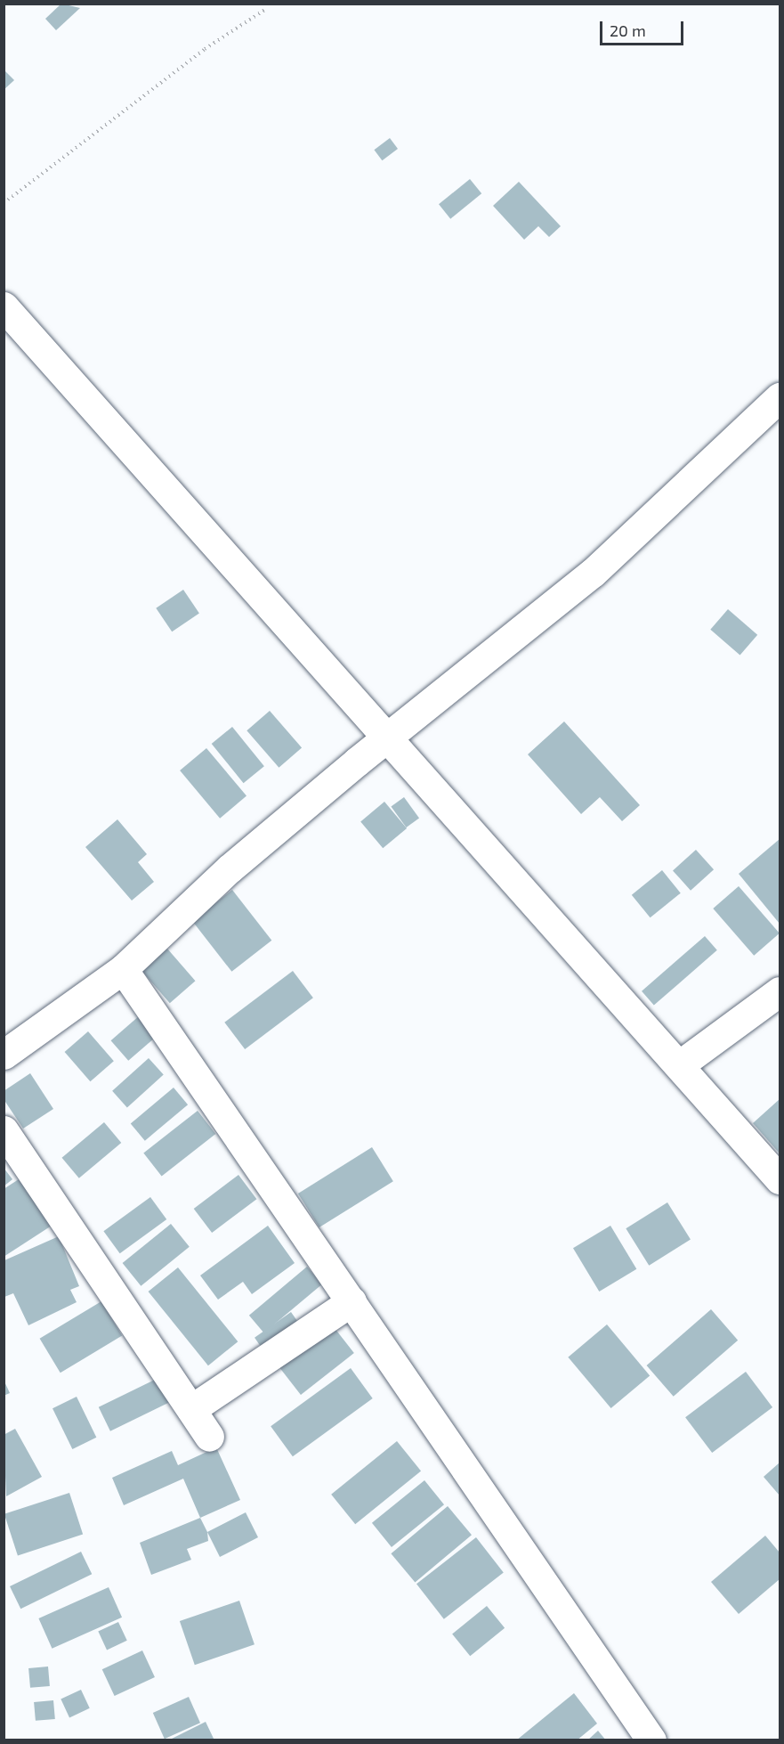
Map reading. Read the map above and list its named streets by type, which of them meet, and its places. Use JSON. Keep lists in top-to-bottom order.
{
  "scale_bar": "20 m"
}
